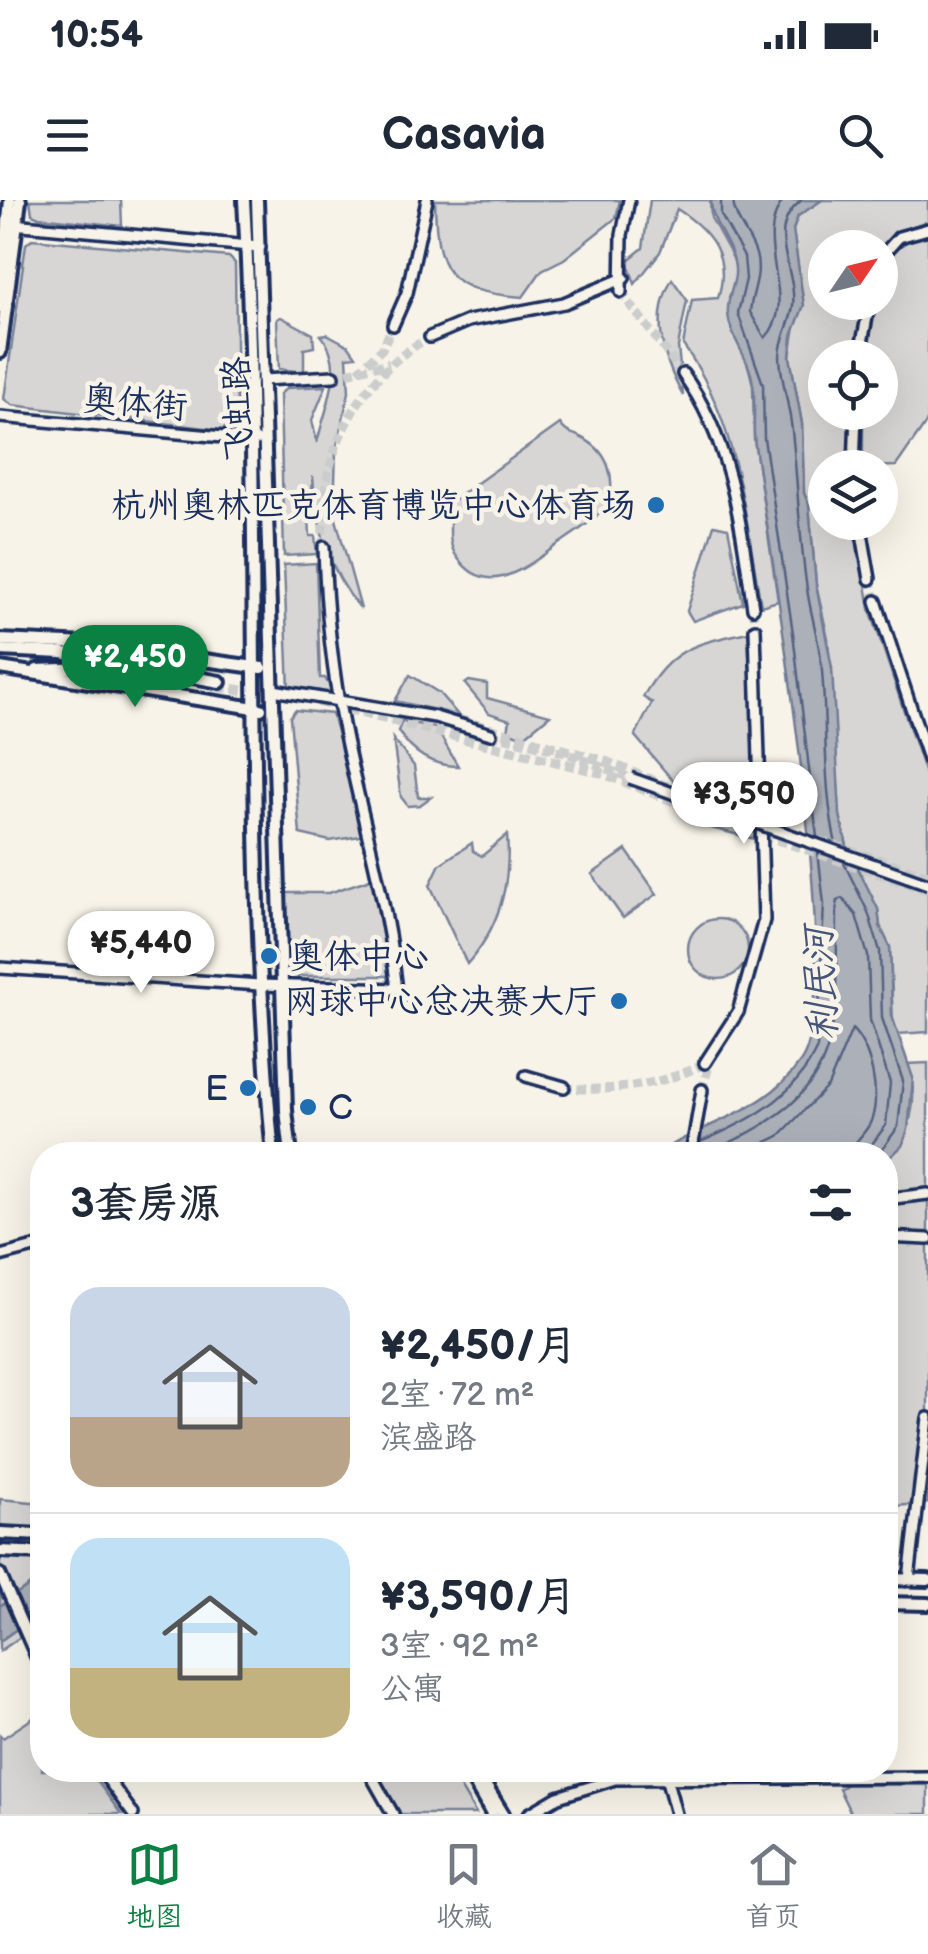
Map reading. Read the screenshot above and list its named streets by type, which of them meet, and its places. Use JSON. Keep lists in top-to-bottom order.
{
  "streets": {
    "main road": ["飞虹路"],
    "street": ["奥体街"]
  },
  "crossings": [
    ["奥体街", "飞虹路"]
  ],
  "water": ["利民河"],
  "places": [
    "杭州奥林匹克体育博览中心体育场",
    "奥体中心",
    "网球中心总决赛大厅",
    "E",
    "C"
  ],
  "north": "top right",
  "page": {
    "status": "10:54",
    "header": "Casavia",
    "price": ["¥2,450", "¥3,590", "¥5,440"],
    "heading": "3套房源",
    "list": [
      {
        "name": "¥2,450/月",
        "note": "2室 · 72 m² · 滨盛路"
      },
      {
        "name": "¥3,590/月",
        "note": "3室 · 92 m² · 公寓"
      }
    ],
    "tabs": ["地图", "收藏", "首页"]
  }
}
